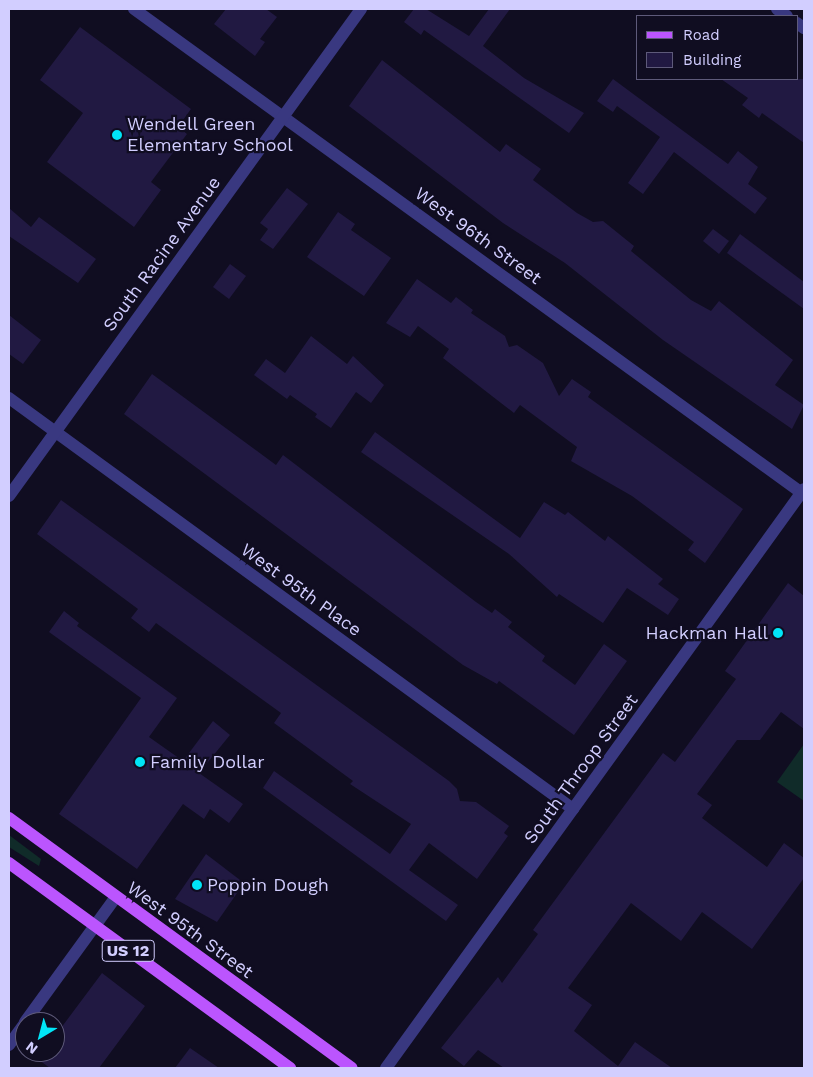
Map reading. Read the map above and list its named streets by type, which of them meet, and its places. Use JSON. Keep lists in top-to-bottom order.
{
  "streets": {
    "main road": ["West 95th Street", "US 12"],
    "street": [
      "West 96th Street",
      "South Racine Avenue",
      "West 95th Place",
      "South Throop Street"
    ]
  },
  "crossings": [
    ["West 96th Street", "South Racine Avenue"],
    ["West 96th Street", "South Throop Street"],
    ["South Racine Avenue", "West 95th Place"],
    ["West 95th Place", "South Throop Street"]
  ],
  "places": [
    "Wendell Green Elementary School",
    "Hackman Hall",
    "Family Dollar",
    "Poppin Dough"
  ],
  "legend": ["Road", "Building"],
  "north": "bottom left"
}
